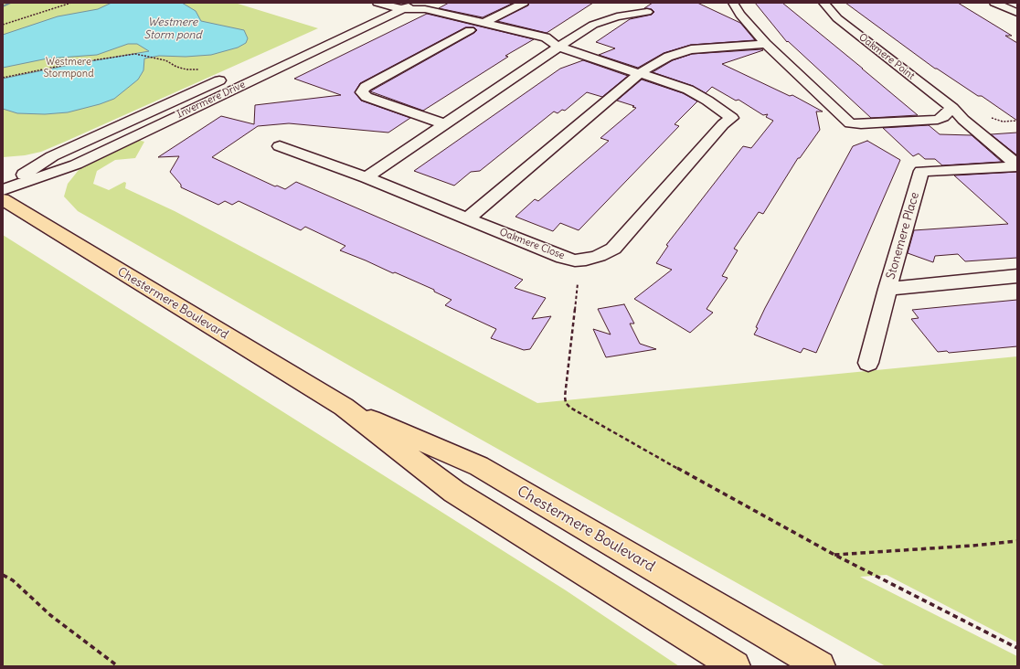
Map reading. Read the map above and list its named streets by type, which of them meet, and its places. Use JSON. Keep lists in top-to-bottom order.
{
  "streets": {
    "main road": ["Chestermere Boulevard"],
    "street": [
      "Oakmere Point",
      "Invermere Drive",
      "Stonemere Place",
      "Oakmere Close"
    ]
  },
  "crossings": [
    ["Oakmere Point", "Stonemere Place"],
    ["Invermere Drive", "Oakmere Close"]
  ],
  "water": ["Westmere Storm pond"],
  "parks": ["Westmere Stormpond"]
}
